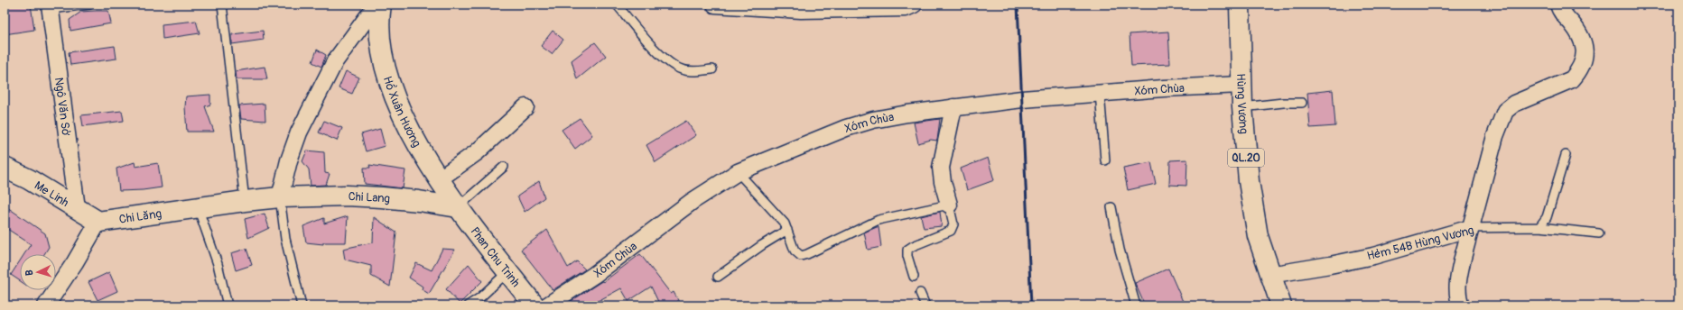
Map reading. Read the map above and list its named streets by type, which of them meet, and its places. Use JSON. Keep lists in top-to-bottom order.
{
  "streets": {
    "main road": [
      "Hùng Vương",
      "Hồ Xuân Hương",
      "QL.20",
      "Me Linh",
      "Chi Lang",
      "Chi Lăng",
      "Phan Chu Trinh"
    ],
    "street": ["Xóm Chùa", "Ngô Văn Sở", "Hẻm 54B Hùng Vương"]
  },
  "crossings": [
    ["Xóm Chùa", "Hùng Vương"],
    ["Hùng Vương", "Hẻm 54B Hùng Vương"],
    ["Ngô Văn Sở", "Me Linh"],
    ["Hồ Xuân Hương", "Chi Lang"],
    ["Hồ Xuân Hương", "Phan Chu Trinh"],
    ["Me Linh", "Chi Lăng"],
    ["Chi Lang", "Chi Lăng"],
    ["Chi Lang", "Phan Chu Trinh"]
  ],
  "north": "left"
}
